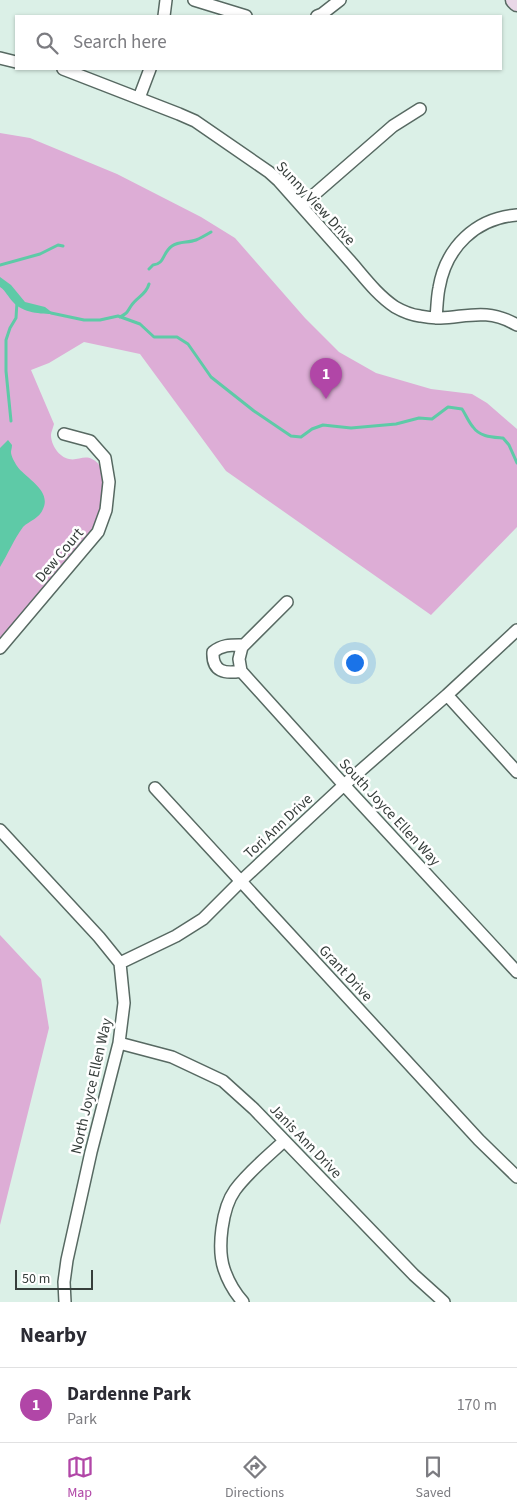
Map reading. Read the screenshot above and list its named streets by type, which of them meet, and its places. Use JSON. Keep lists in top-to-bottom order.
{
  "streets": {
    "street": [
      "Sunny View Drive",
      "Dew Court",
      "South Joyce Ellen Way",
      "Tori Ann Drive",
      "Grant Drive",
      "North Joyce Ellen Way",
      "Janis Ann Drive"
    ]
  },
  "crossings": [
    ["South Joyce Ellen Way", "Tori Ann Drive"],
    ["Tori Ann Drive", "Grant Drive"],
    ["Tori Ann Drive", "North Joyce Ellen Way"],
    ["North Joyce Ellen Way", "Janis Ann Drive"]
  ],
  "scale_bar": "50 m",
  "page": {
    "search": "Search here",
    "pins": "1",
    "scale": "50 m",
    "heading": "Nearby",
    "list": [
      {
        "mark": "1",
        "name": "Dardenne Park",
        "note": "Park",
        "value": "170 m"
      }
    ],
    "nav": ["Map", "Directions", "Saved"]
  }
}
